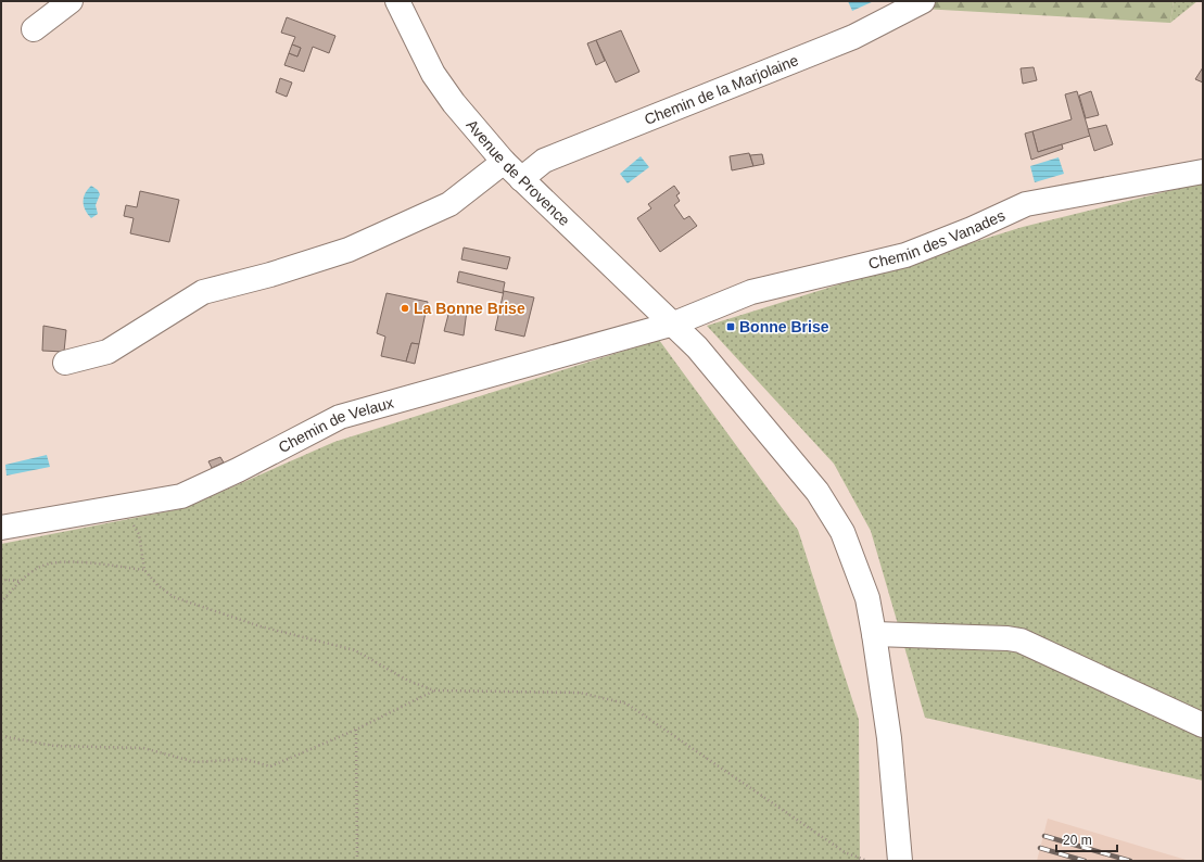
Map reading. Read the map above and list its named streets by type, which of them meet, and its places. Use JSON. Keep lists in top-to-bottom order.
{
  "streets": {
    "street": [
      "Chemin de la Marjolaine",
      "Avenue de Provence",
      "Chemin des Vanades",
      "Chemin de Velaux"
    ]
  },
  "crossings": [
    ["Chemin de la Marjolaine", "Avenue de Provence"],
    ["Avenue de Provence", "Chemin des Vanades"],
    ["Avenue de Provence", "Chemin de Velaux"],
    ["Chemin des Vanades", "Chemin de Velaux"]
  ],
  "places": {
    "other": ["La Bonne Brise"],
    "transit": ["Bonne Brise"]
  },
  "scale_bar": "20 m"
}
